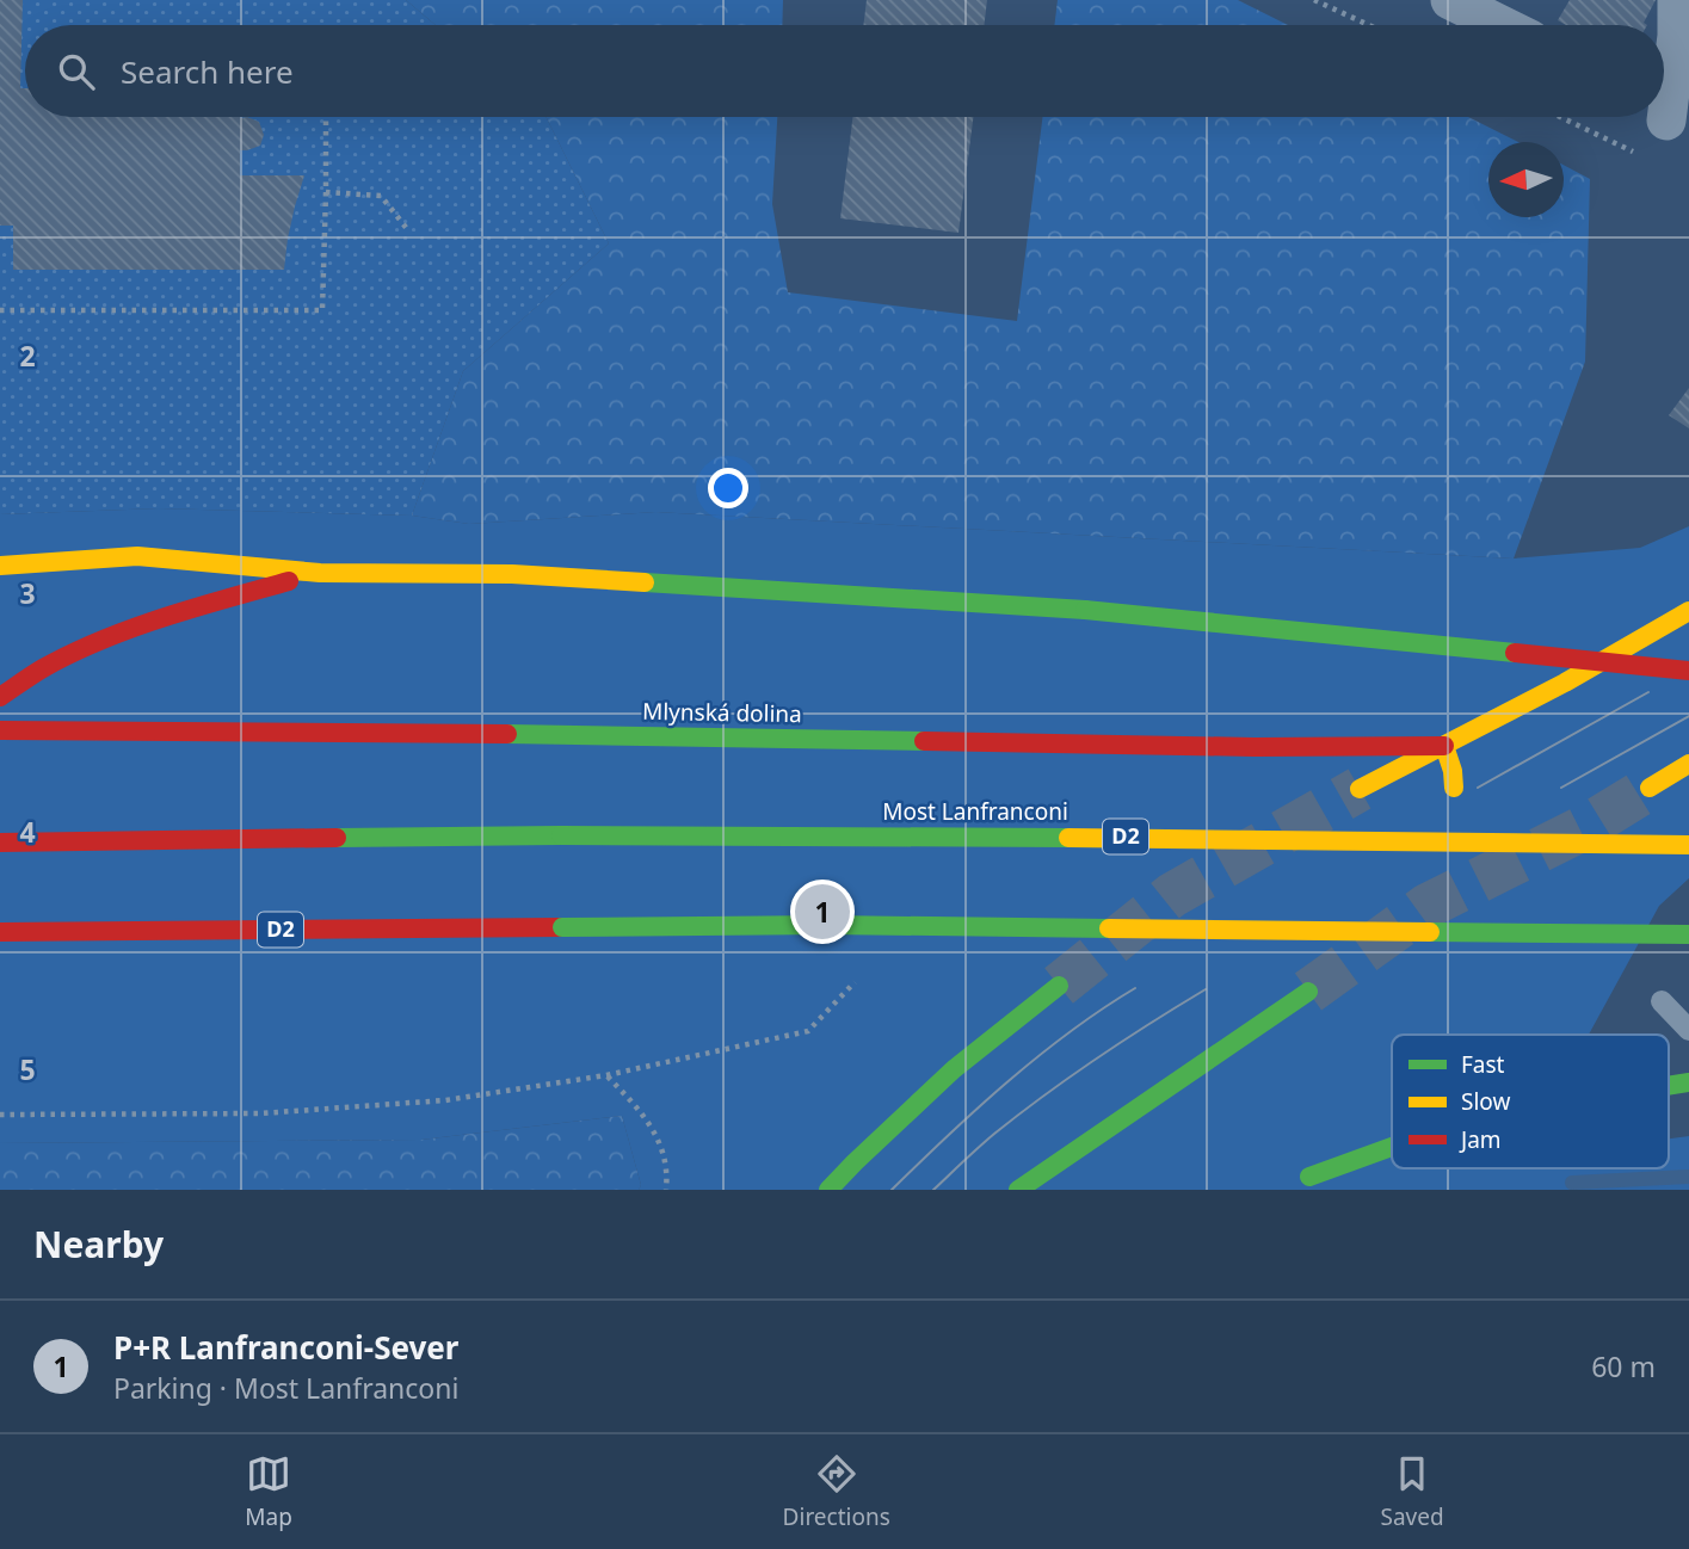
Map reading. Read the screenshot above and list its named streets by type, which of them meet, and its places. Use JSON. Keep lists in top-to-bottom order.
{
  "streets": {
    "main road": ["Mlynská dolina", "Most Lanfranconi", "D2"]
  },
  "legend": ["Fast", "Slow", "Jam"],
  "north": "left",
  "page": {
    "search": "Search here",
    "pins": "1",
    "heading": "Nearby",
    "list": [
      {
        "mark": "1",
        "name": "P+R Lanfranconi-Sever",
        "note": "Parking · Most Lanfranconi",
        "value": "60 m"
      }
    ],
    "nav": ["Map", "Directions", "Saved"]
  },
  "grid": {
    "rows": [
      "2",
      "3",
      "4",
      "5"
    ]
  }
}
